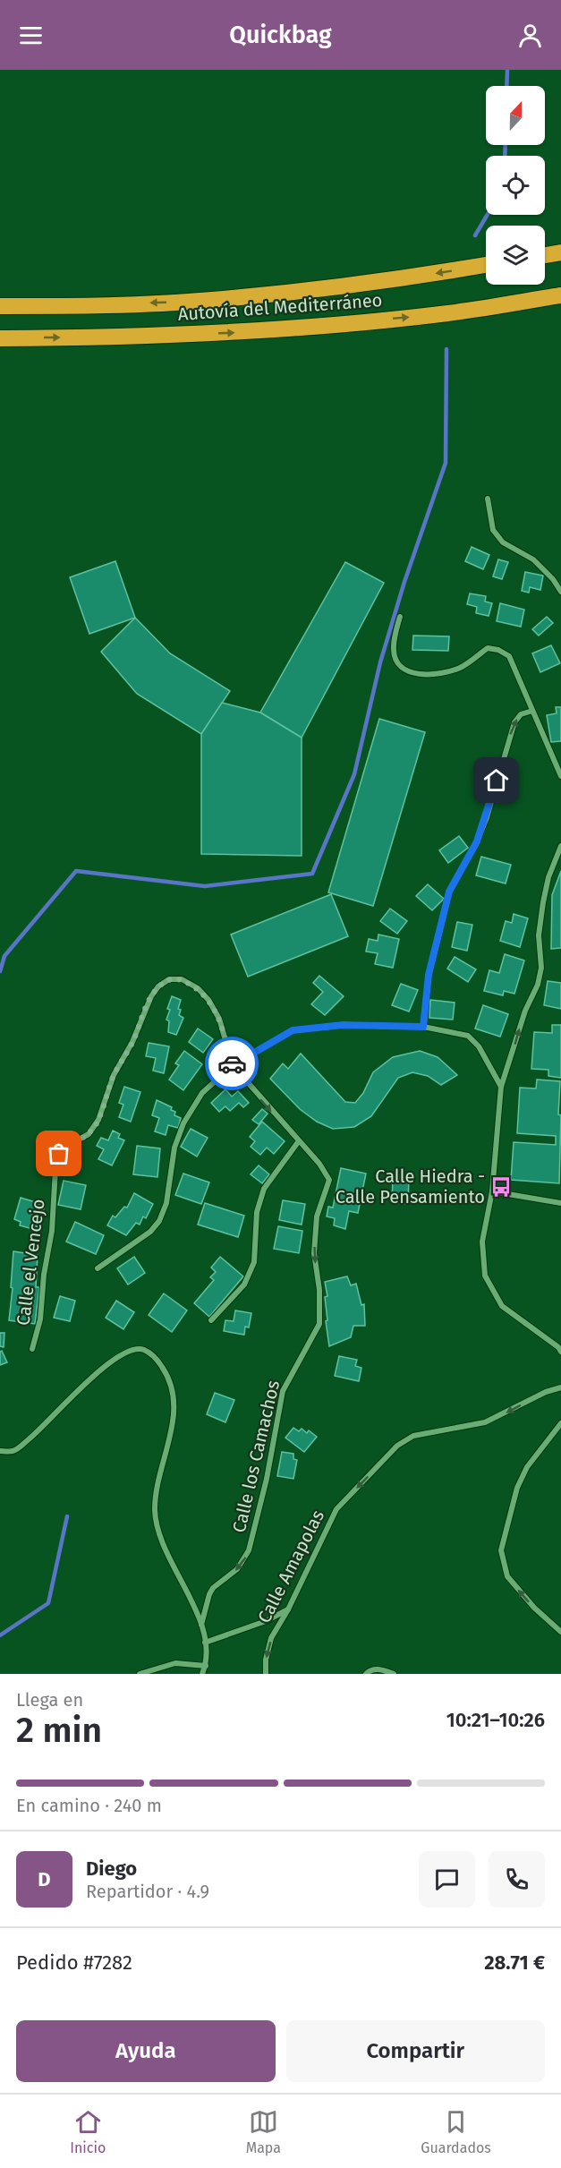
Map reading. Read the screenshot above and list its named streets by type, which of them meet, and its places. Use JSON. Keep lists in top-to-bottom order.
{
  "streets": {
    "highway": ["Autovía del Mediterráneo"],
    "street": ["Calle el Vencejo", "Calle los Camachos", "Calle Amapolas"]
  },
  "crossings": [
    ["Calle el Vencejo", "Calle los Camachos"]
  ],
  "one_way": ["Calle los Camachos", "Calle Amapolas"],
  "places": {
    "bus stop": ["Calle Hiedra - Calle Pensamiento"]
  },
  "north": "top",
  "page": {
    "header": "Quickbag",
    "heading": ["2 min", "Llega en", "10:21–10:26"],
    "panel": [
      "Diego",
      "Repartidor · 4.9",
      "Pedido #7282",
      "28.71 €"
    ],
    "bar": "En camino · 240 m",
    "round": "D",
    "buttons": ["Ayuda", "Compartir"],
    "tabs": ["Inicio", "Mapa", "Guardados"]
  }
}
